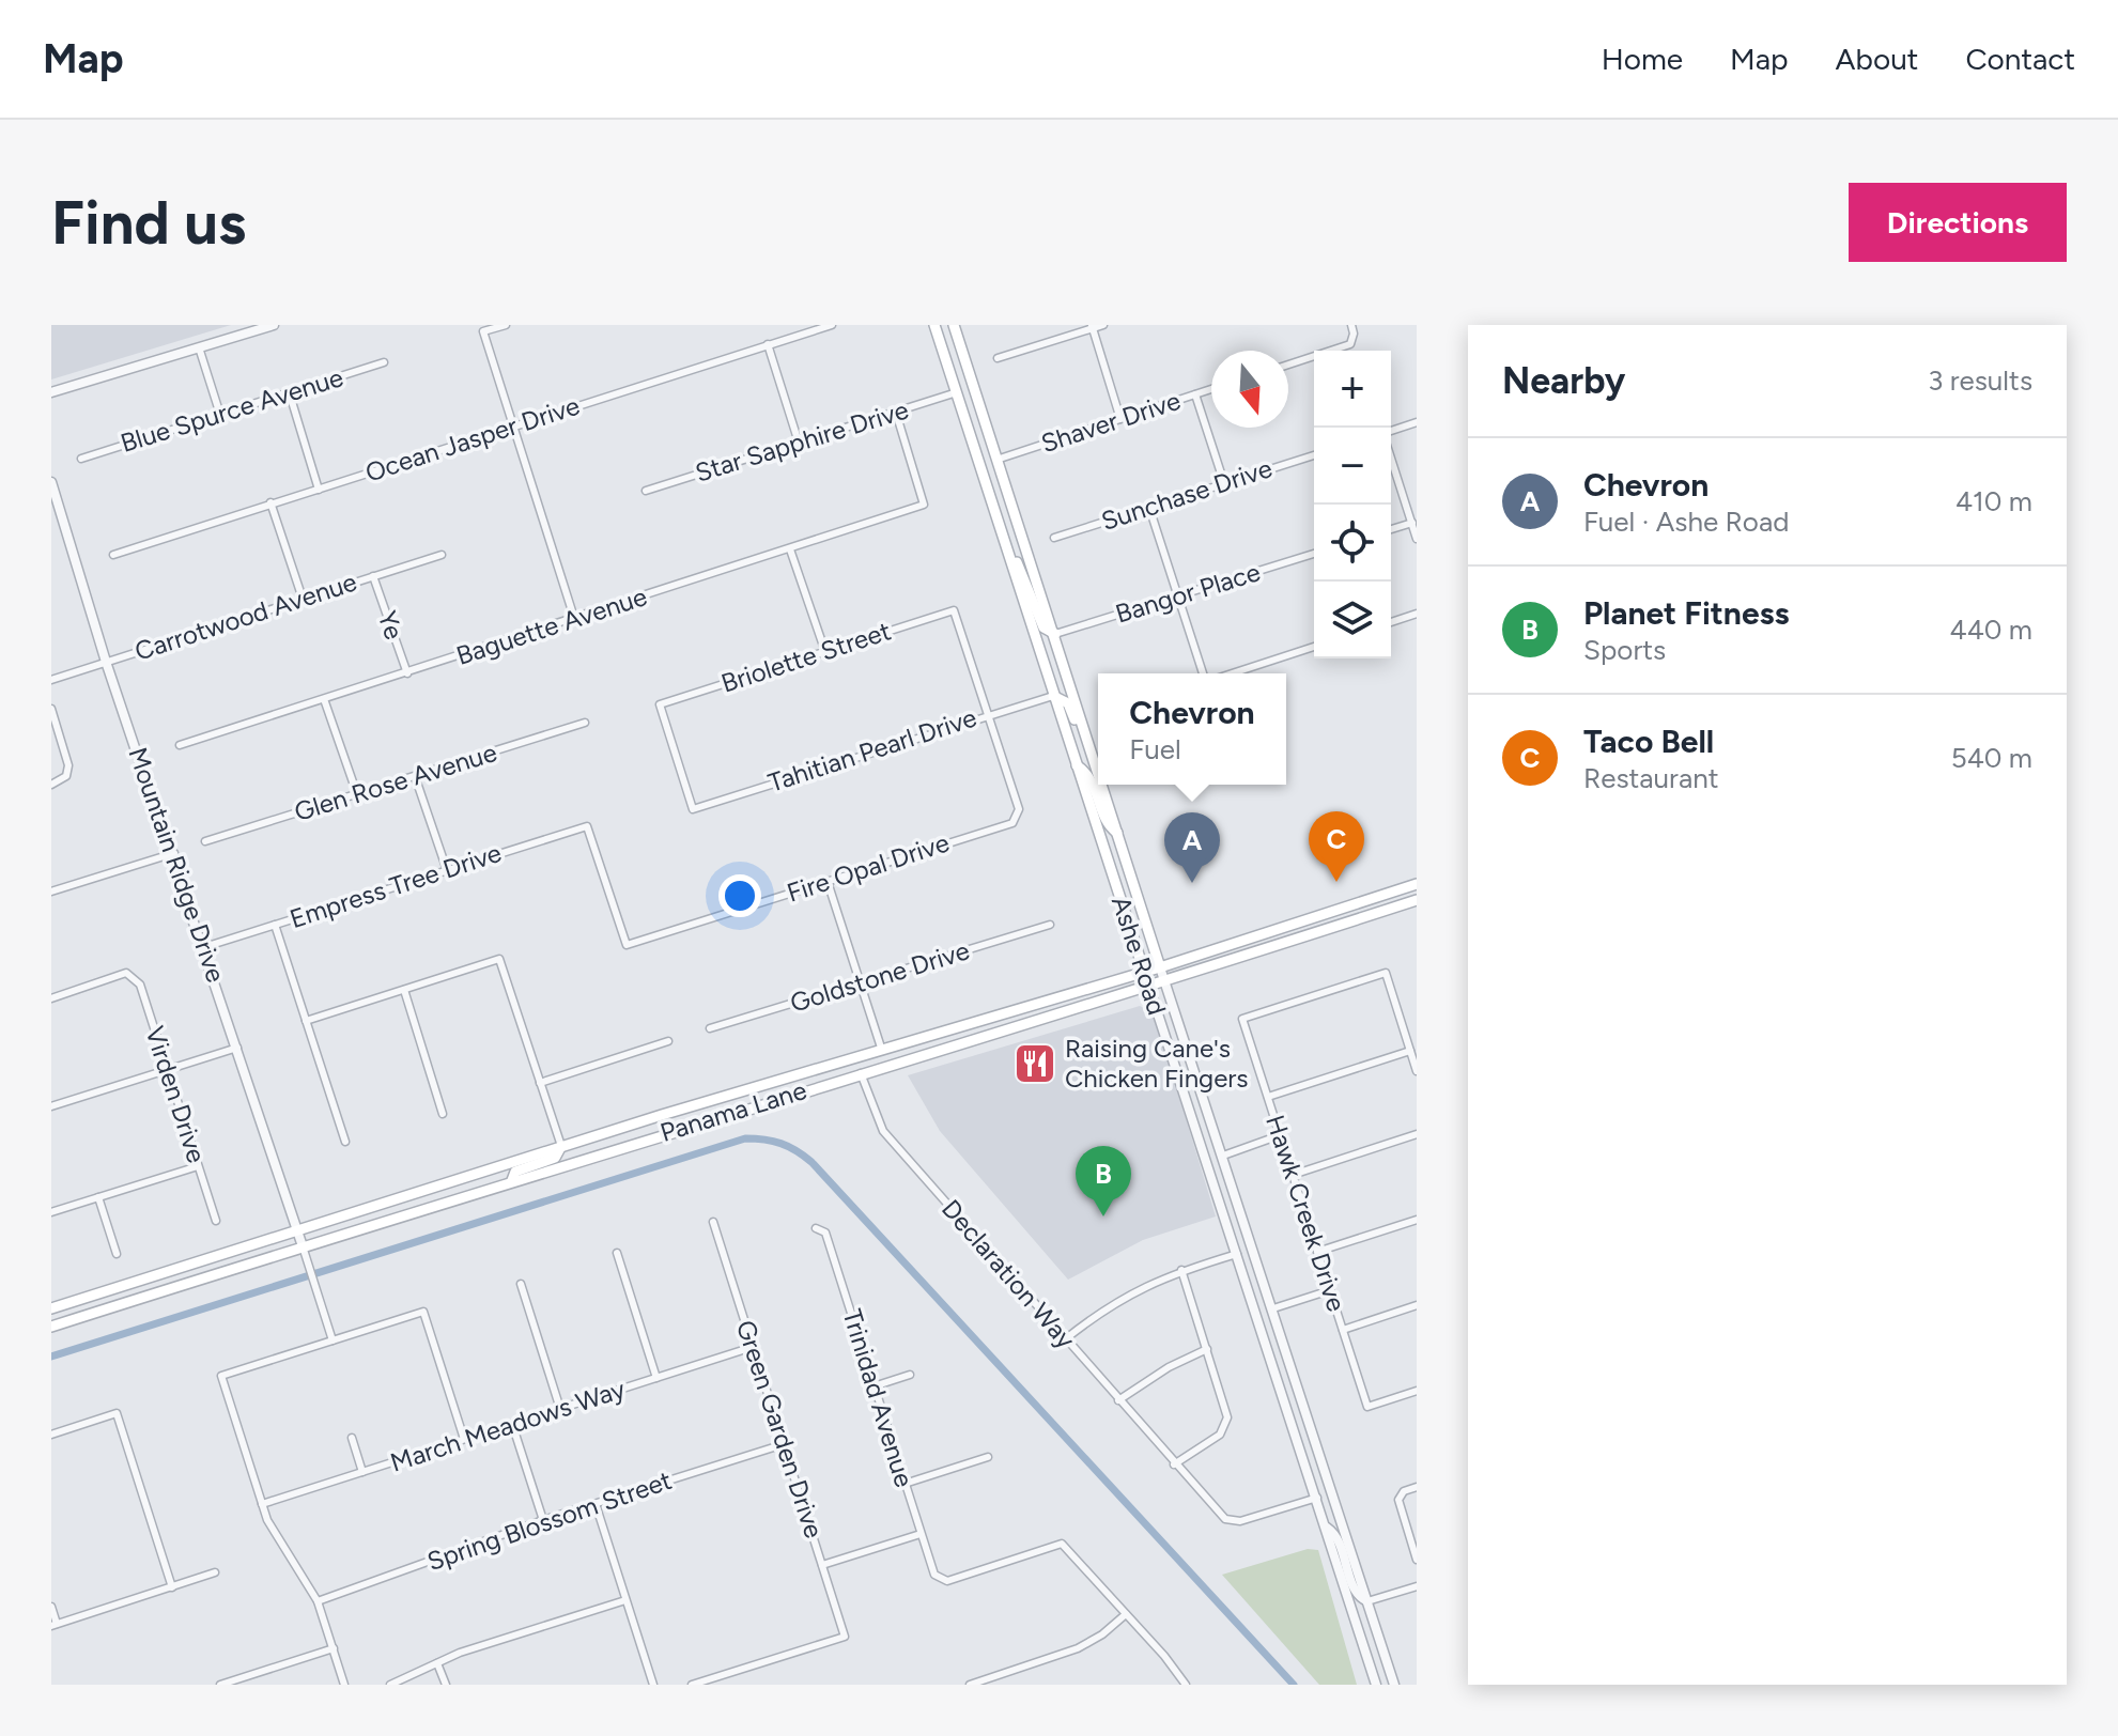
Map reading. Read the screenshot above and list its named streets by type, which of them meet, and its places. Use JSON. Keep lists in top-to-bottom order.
{
  "streets": {
    "main road": ["Ashe Road", "Panama Lane"],
    "street": [
      "Blue Spurce Avenue",
      "Shaver Drive",
      "Ocean Jasper Drive",
      "Star Sapphire Drive",
      "Sunchase Drive",
      "Bangor Place",
      "Carrotwood Avenue",
      "Ye",
      "Baguette Avenue",
      "Briolette Street",
      "Tahitian Pearl Drive",
      "Glen Rose Avenue",
      "Mountain Ridge Drive",
      "Fire Opal Drive",
      "Empress Tree Drive",
      "Goldstone Drive",
      "Virden Drive",
      "Hawk Creek Drive",
      "Declaration Way",
      "Trinidad Avenue",
      "March Meadows Way",
      "Green Garden Drive",
      "Spring Blossom Street"
    ]
  },
  "crossings": [
    ["Shaver Drive", "Ashe Road"],
    ["Star Sapphire Drive", "Baguette Avenue"],
    ["Star Sapphire Drive", "Ashe Road"],
    ["Bangor Place", "Ashe Road"],
    ["Carrotwood Avenue", "Ye"],
    ["Carrotwood Avenue", "Mountain Ridge Drive"],
    ["Ye", "Baguette Avenue"],
    ["Briolette Street", "Tahitian Pearl Drive"],
    ["Briolette Street", "Fire Opal Drive"],
    ["Tahitian Pearl Drive", "Fire Opal Drive"],
    ["Tahitian Pearl Drive", "Ashe Road"],
    ["Mountain Ridge Drive", "Empress Tree Drive"],
    ["Mountain Ridge Drive", "Panama Lane"],
    ["Fire Opal Drive", "Empress Tree Drive"],
    ["Ashe Road", "Panama Lane"],
    ["Ashe Road", "Declaration Way"],
    ["Panama Lane", "Declaration Way"],
    ["March Meadows Way", "Green Garden Drive"],
    ["Green Garden Drive", "Spring Blossom Street"]
  ],
  "places": {
    "restaurant": ["Raising Cane's Chicken Fingers"]
  },
  "north": "bottom",
  "page": {
    "header": "Map",
    "nav": [
      "Home",
      "Map",
      "About",
      "Contact"
    ],
    "buttons": "Directions",
    "title": "Find us",
    "heading": ["Nearby", "3 results"],
    "map_buttons": ["+", "−"],
    "list": [
      {
        "mark": "A",
        "name": "Chevron",
        "note": "Fuel · Ashe Road",
        "value": "410 m"
      },
      {
        "mark": "B",
        "name": "Planet Fitness",
        "note": "Sports",
        "value": "440 m"
      },
      {
        "mark": "C",
        "name": "Taco Bell",
        "note": "Restaurant",
        "value": "540 m"
      }
    ],
    "popup": ["Chevron", "Fuel"],
    "pins": ["C", "A", "B"]
  }
}
